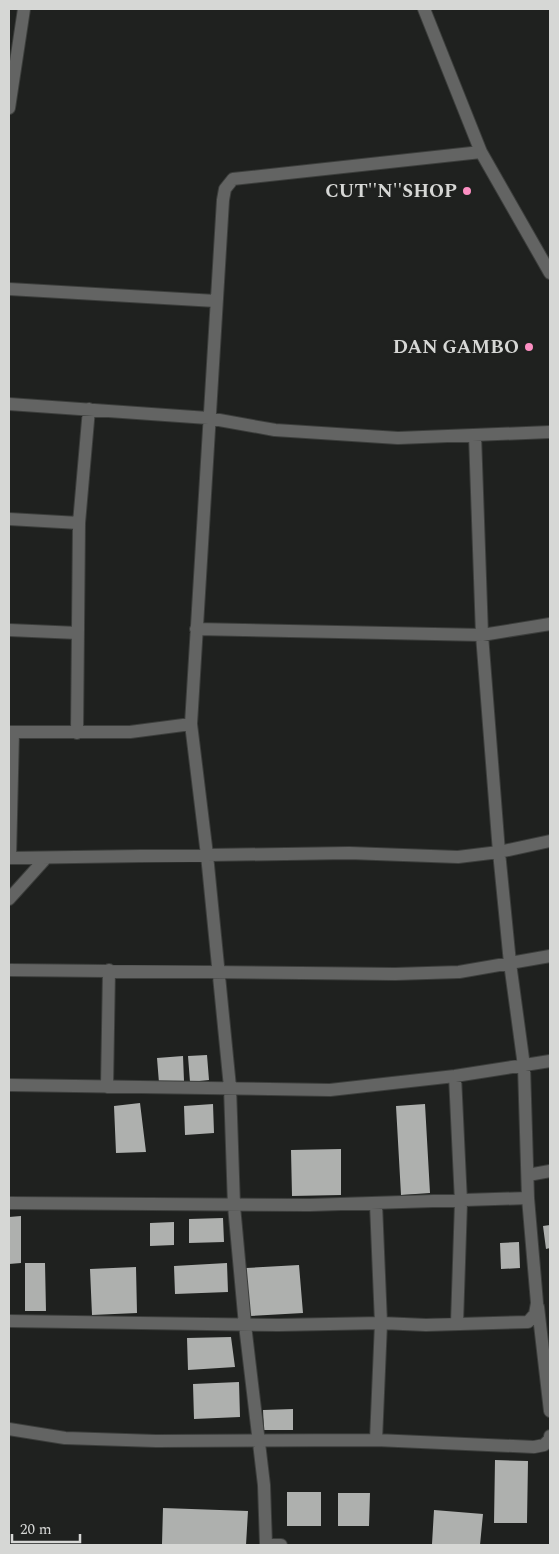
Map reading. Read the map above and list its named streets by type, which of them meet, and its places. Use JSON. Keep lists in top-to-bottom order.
{
  "places": ["CUT''N''SHOP", "DAN GAMBO"],
  "scale_bar": "20 m"
}
